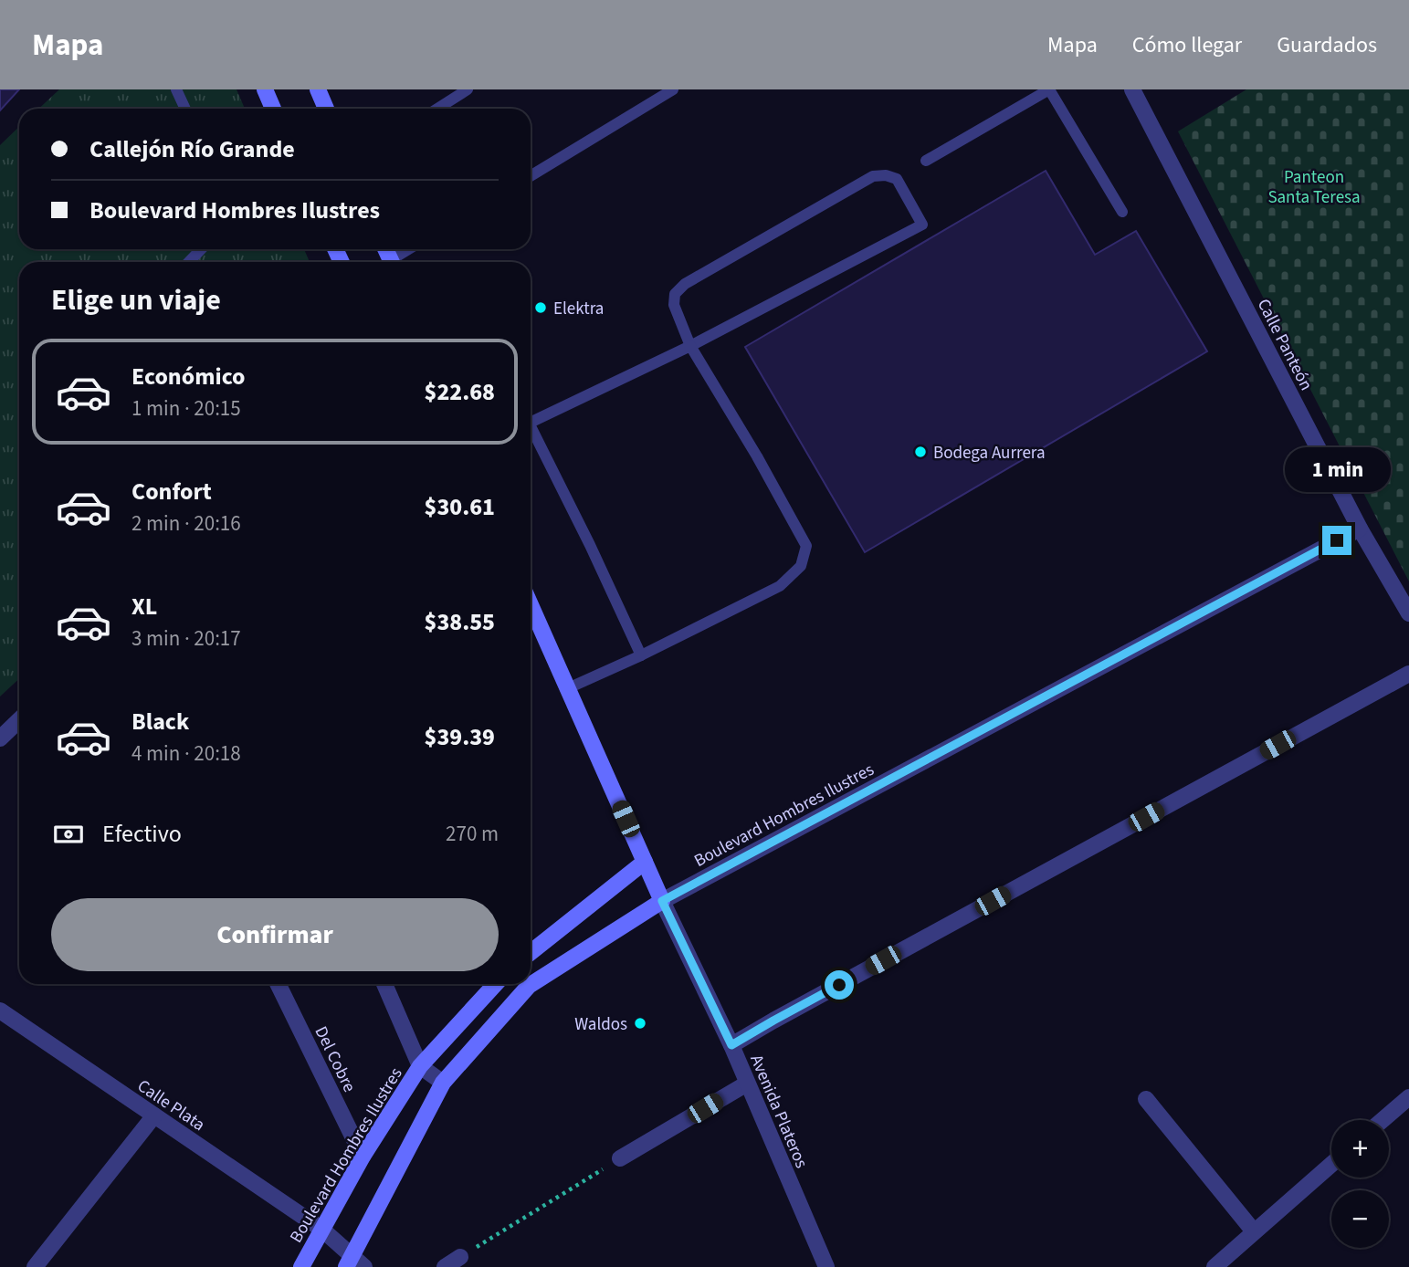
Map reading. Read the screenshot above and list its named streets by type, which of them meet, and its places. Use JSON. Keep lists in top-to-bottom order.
{
  "streets": {
    "main road": ["Boulevard Hombres Ilustres"],
    "street": [
      "Calle Panteón",
      "Del Cobre",
      "Calle Plata",
      "Avenida Plateros"
    ]
  },
  "crossings": [
    ["Calle Panteón", "Boulevard Hombres Ilustres"],
    ["Boulevard Hombres Ilustres", "Del Cobre"],
    ["Boulevard Hombres Ilustres", "Calle Plata"],
    ["Boulevard Hombres Ilustres", "Avenida Plateros"]
  ],
  "parks": ["Panteon Santa Teresa"],
  "places": ["Elektra", "Bodega Aurrera", "Waldos"],
  "page": {
    "header": "Mapa",
    "nav": ["Mapa", "Cómo llegar", "Guardados"],
    "banner": ["Callejón Río Grande", "Boulevard Hombres Ilustres"],
    "heading": "Elige un viaje",
    "list": [
      {
        "name": "Económico",
        "note": "1 min · 20:15",
        "value": "$22.68"
      },
      {
        "name": "Confort",
        "note": "2 min · 20:16",
        "value": "$30.61"
      },
      {
        "name": "XL",
        "note": "3 min · 20:17",
        "value": "$38.55"
      },
      {
        "name": "Black",
        "note": "4 min · 20:18",
        "value": "$39.39"
      }
    ],
    "bubble": "1 min",
    "pay": ["Efectivo", "270 m"],
    "buttons": "Confirmar",
    "map_buttons": ["+", "−"]
  }
}
